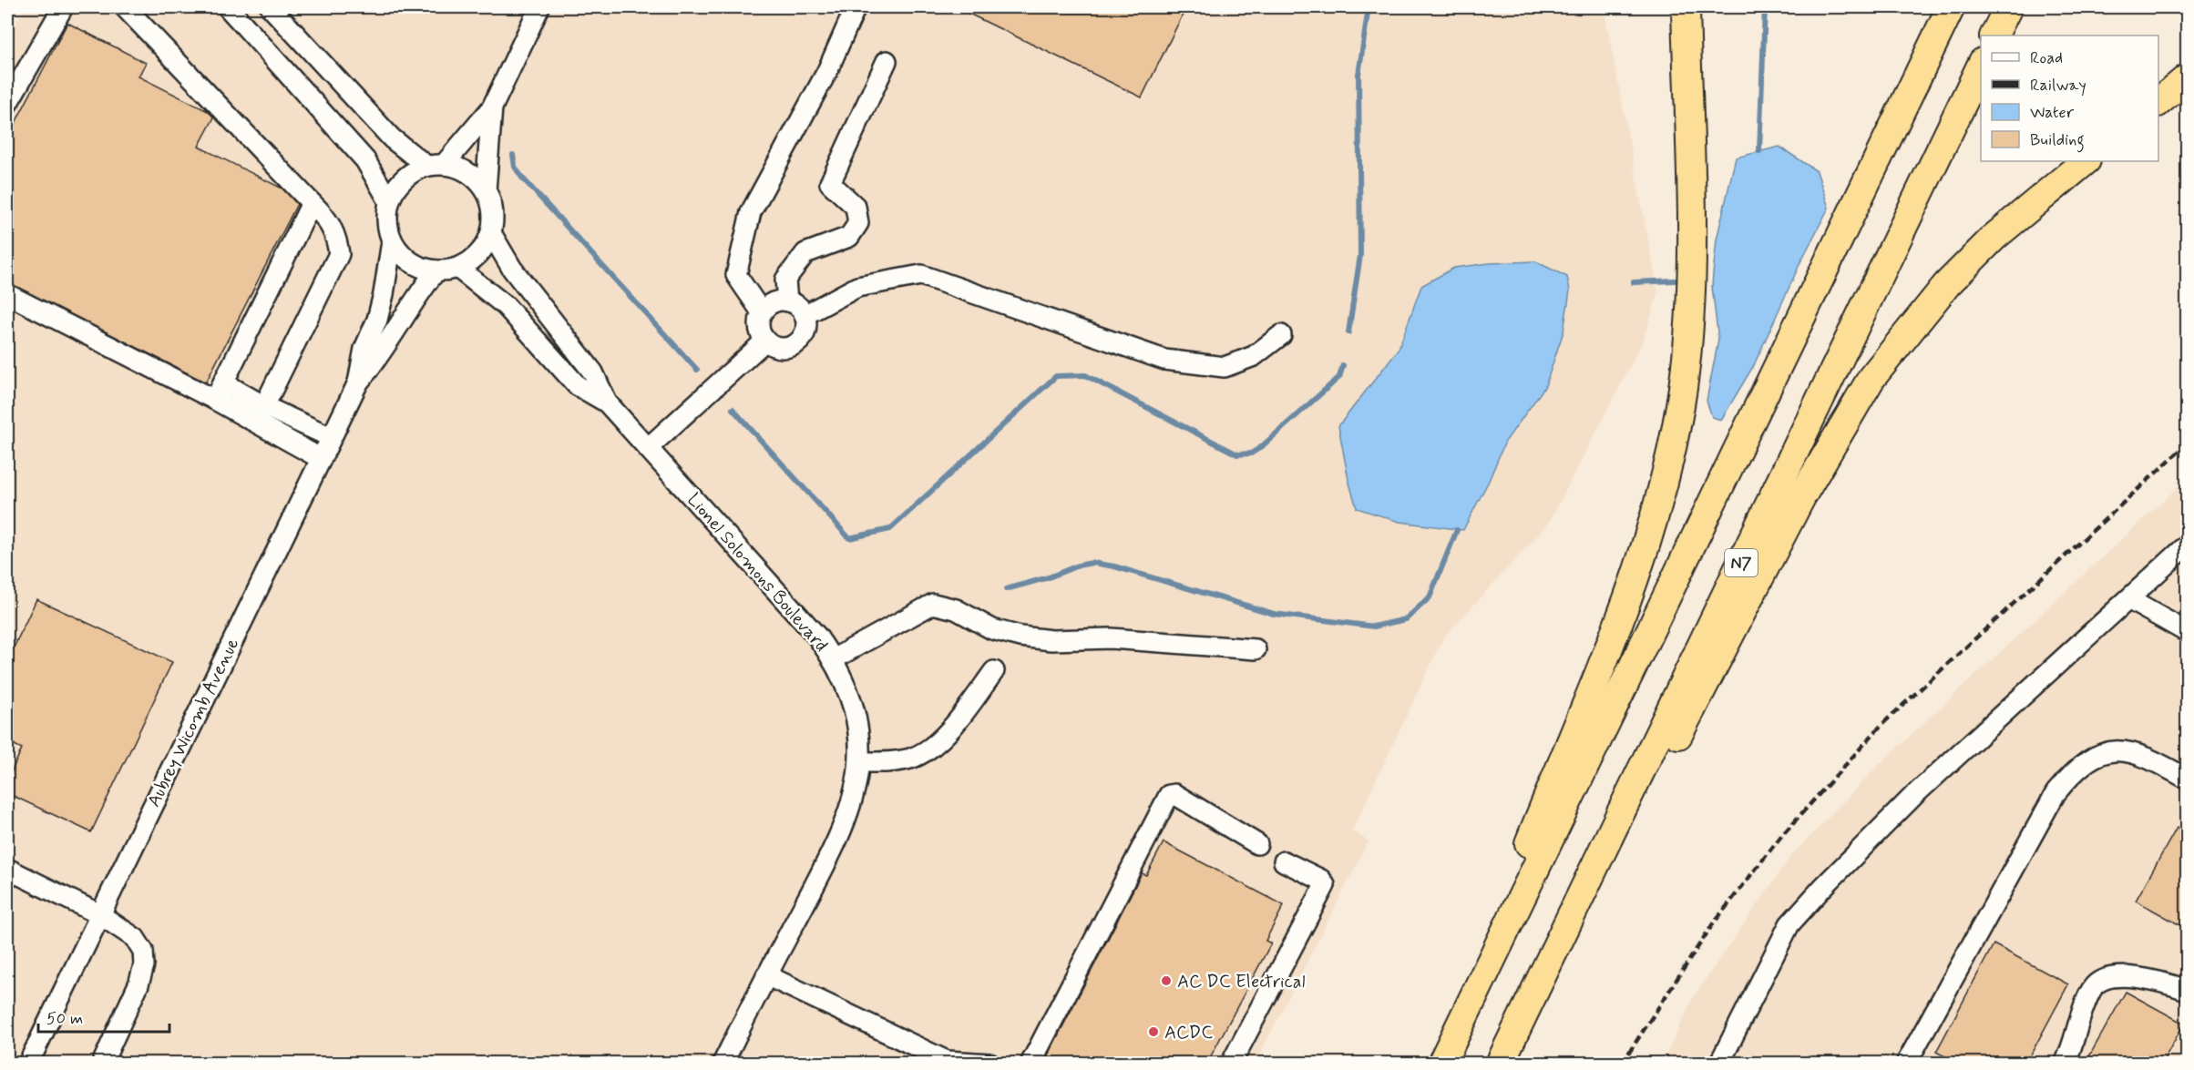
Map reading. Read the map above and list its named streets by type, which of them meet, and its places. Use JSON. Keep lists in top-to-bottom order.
{
  "streets": {
    "highway": ["N7"],
    "street": ["Lionel Solomons Boulevard", "Aubrey Wicomb Avenue"]
  },
  "crossings": [
    ["Lionel Solomons Boulevard", "Aubrey Wicomb Avenue"]
  ],
  "places": ["AC DC Electrical", "ACDC"],
  "legend": [
    "Road",
    "Railway",
    "Water",
    "Building"
  ],
  "scale_bar": "50 m"
}
